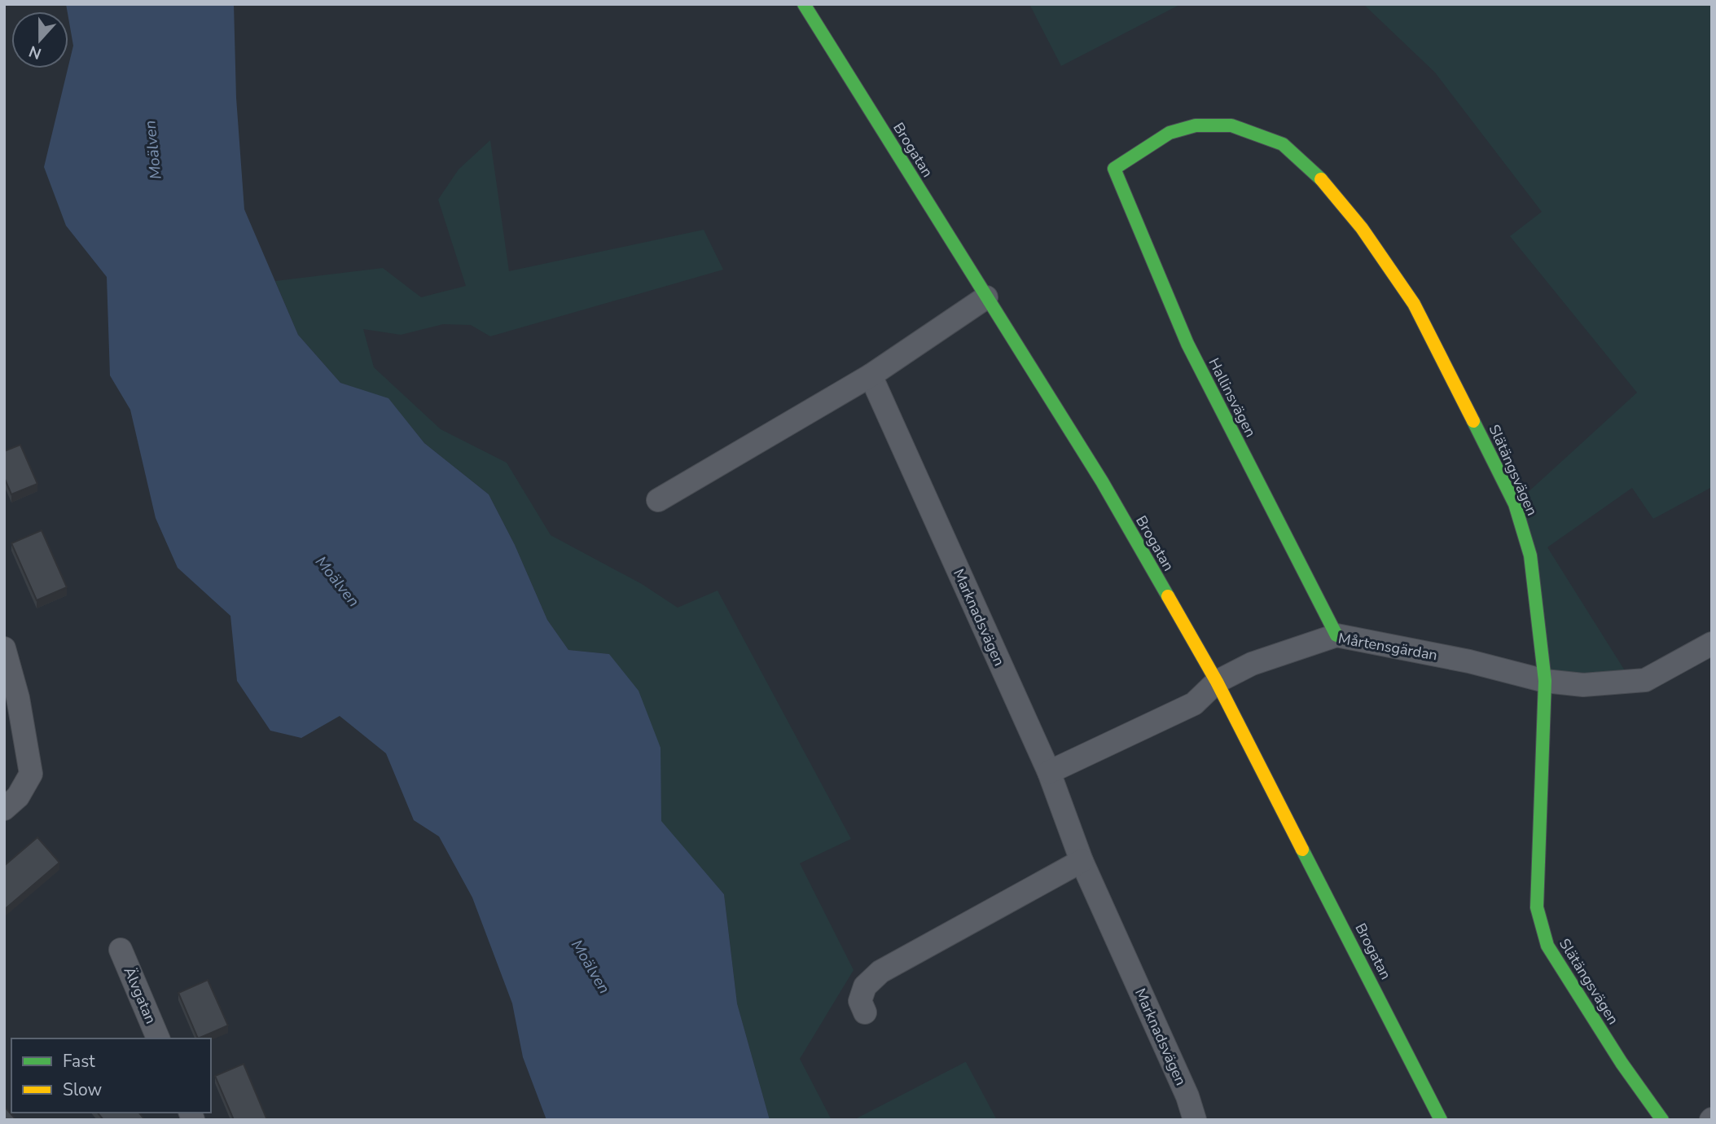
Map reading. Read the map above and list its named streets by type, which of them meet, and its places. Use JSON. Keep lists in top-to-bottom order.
{
  "streets": {
    "street": [
      "Brogatan",
      "Hallinsvägen",
      "Slätängsvägen",
      "Marknadsvägen",
      "Mårtensgärdan",
      "Älvgatan"
    ]
  },
  "crossings": [
    ["Brogatan", "Mårtensgärdan"],
    ["Hallinsvägen", "Slätängsvägen"],
    ["Hallinsvägen", "Mårtensgärdan"],
    ["Slätängsvägen", "Mårtensgärdan"],
    ["Marknadsvägen", "Mårtensgärdan"]
  ],
  "water": ["Moälven"],
  "legend": ["Fast", "Slow"],
  "north": "bottom"
}
